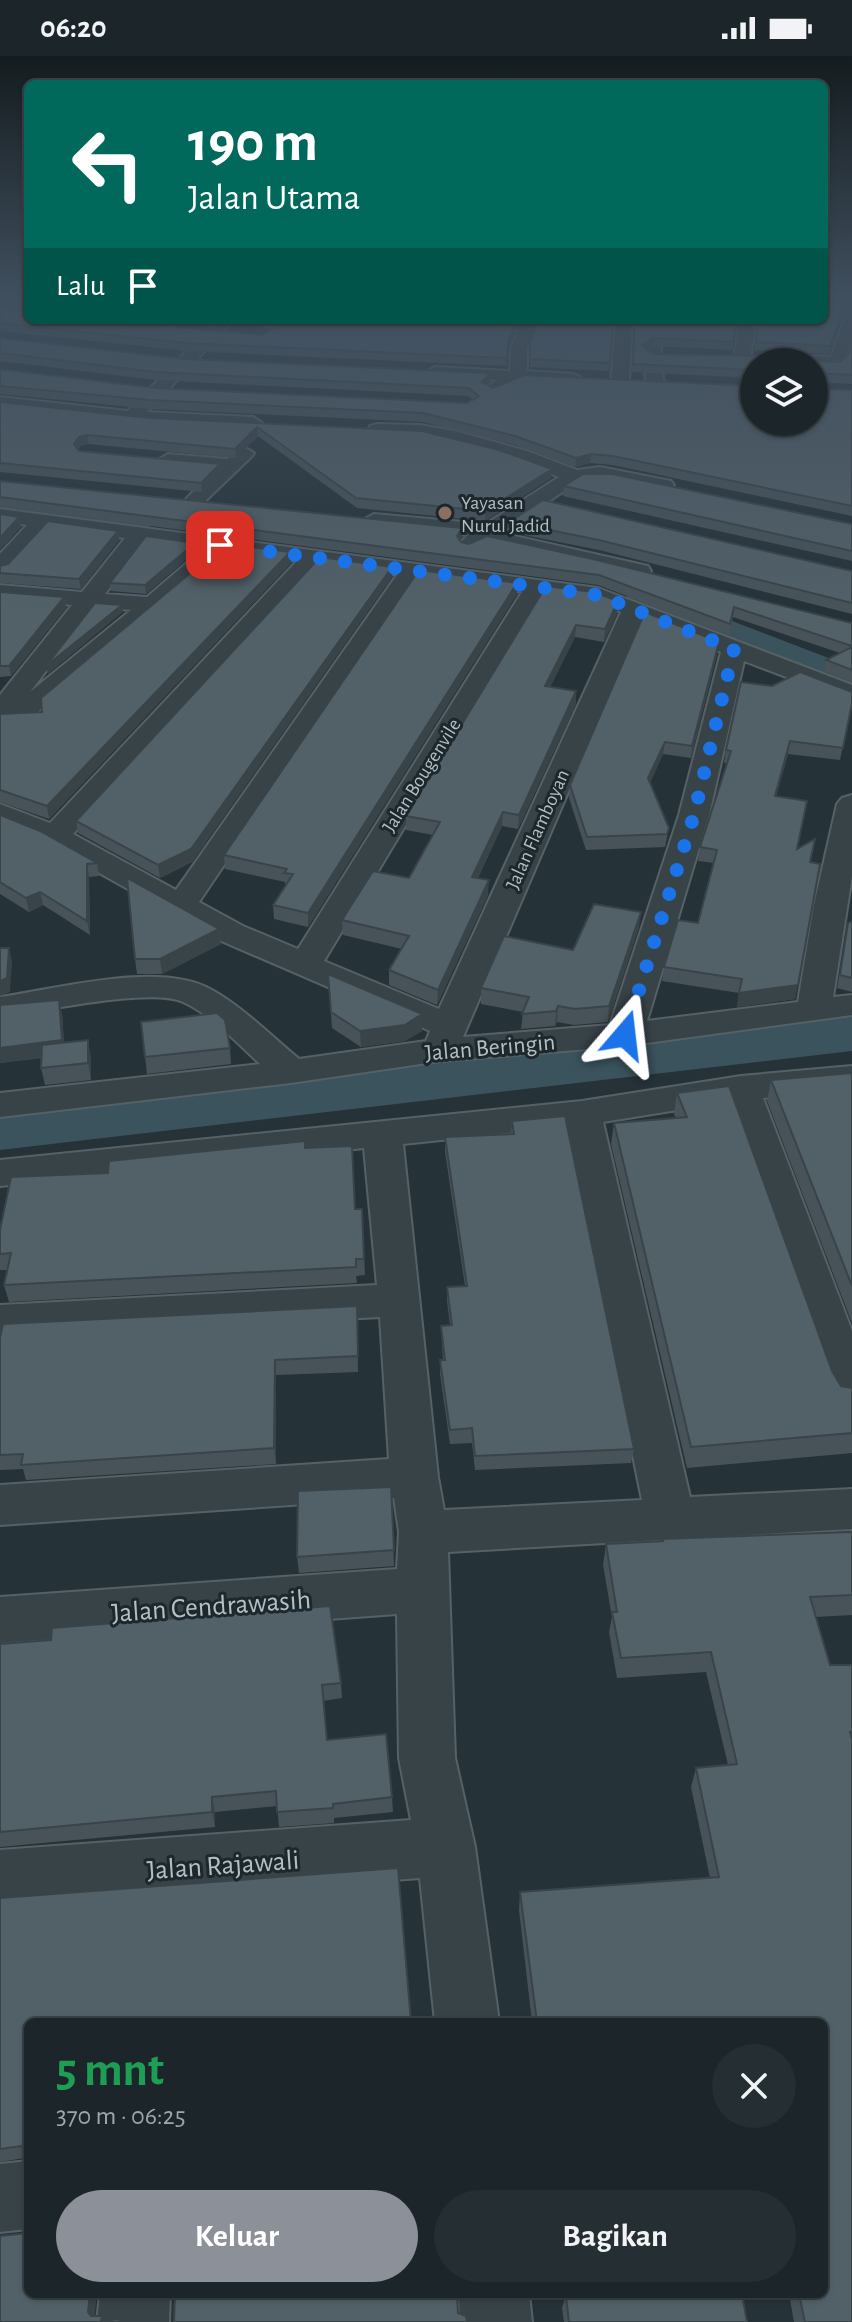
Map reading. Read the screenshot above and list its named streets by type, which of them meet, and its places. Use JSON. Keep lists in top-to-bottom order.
{
  "streets": {
    "street": [
      "Jalan Bougenvile",
      "Jalan Flamboyan",
      "Jalan Beringin",
      "Jalan Cendrawasih",
      "Jalan Rajawali"
    ]
  },
  "crossings": [
    ["Jalan Flamboyan", "Jalan Beringin"]
  ],
  "places": ["Yayasan Nurul Jadid"],
  "page": {
    "status": "06:20",
    "turn": ["190 m", "Jalan Utama"],
    "then": "Lalu",
    "heading": ["5 mnt", "370 m · 06:25"],
    "buttons": ["Keluar", "Bagikan"]
  }
}
